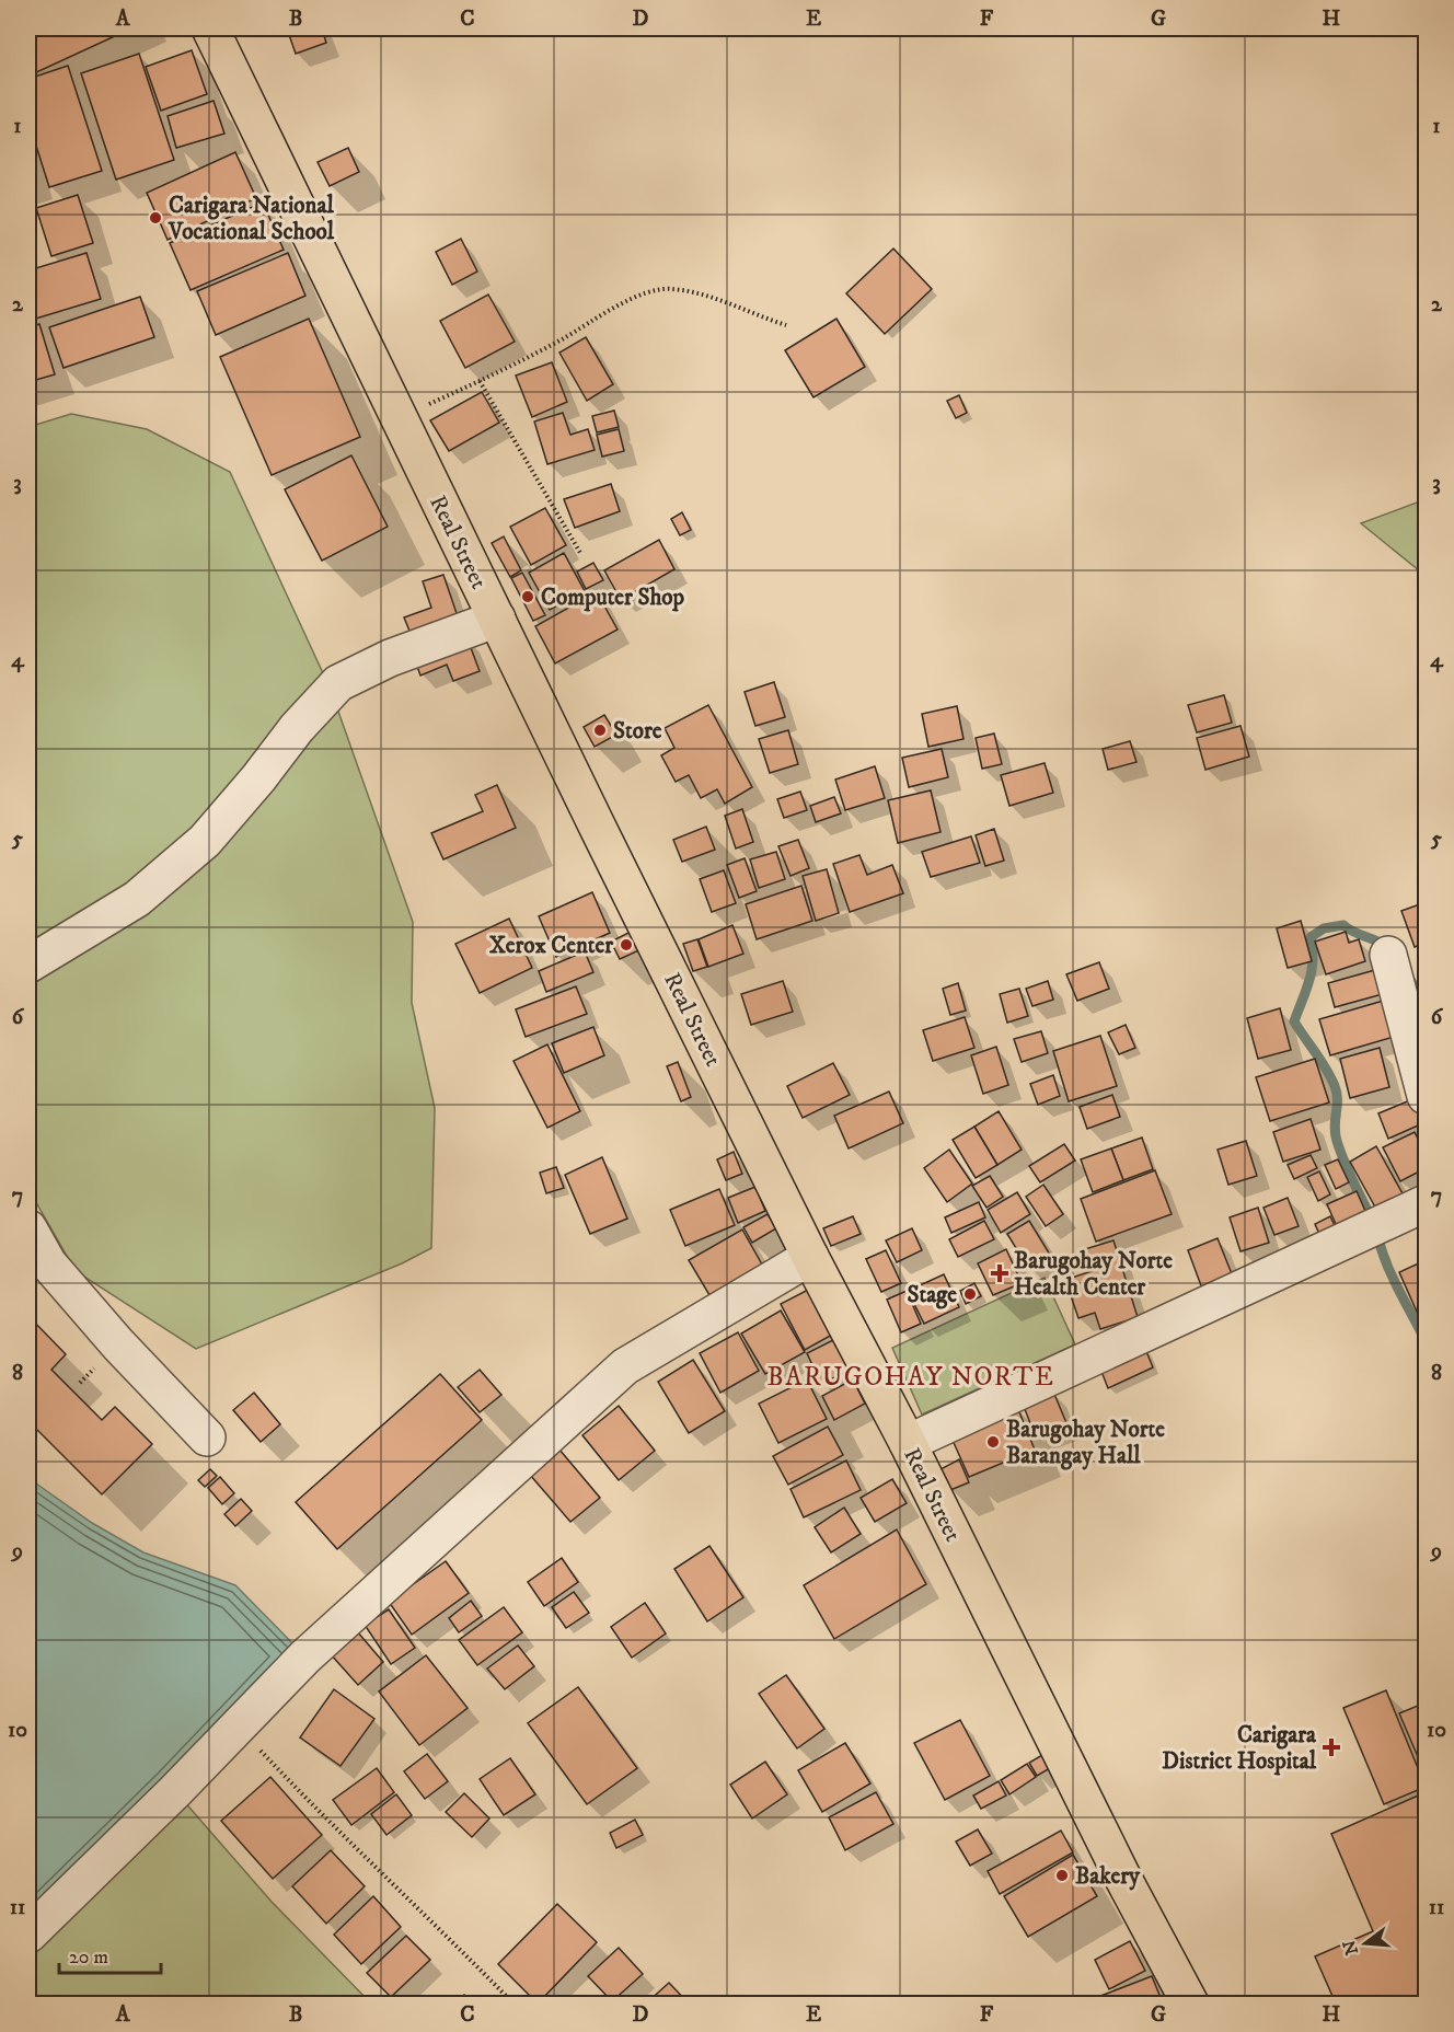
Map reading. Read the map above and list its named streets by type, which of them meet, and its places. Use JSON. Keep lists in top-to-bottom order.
{
  "streets": {
    "main road": ["Real Street"]
  },
  "districts": ["BARUGOHAY NORTE"],
  "places": {
    "other": [
      "Carigara National Vocational School",
      "Computer Shop",
      "Store",
      "Xerox Center",
      "Stage",
      "Barugohay Norte Barangay Hall",
      "Bakery"
    ],
    "health": ["Barugohay Norte Health Center", "Carigara District Hospital"]
  },
  "scale_bar": "20 m",
  "north": "left",
  "grid": {
    "columns": [
      "A",
      "B",
      "C",
      "D",
      "E",
      "F",
      "G",
      "H"
    ],
    "rows": [
      "1",
      "2",
      "3",
      "4",
      "5",
      "6",
      "7",
      "8",
      "9",
      "10",
      "11"
    ]
  }
}
